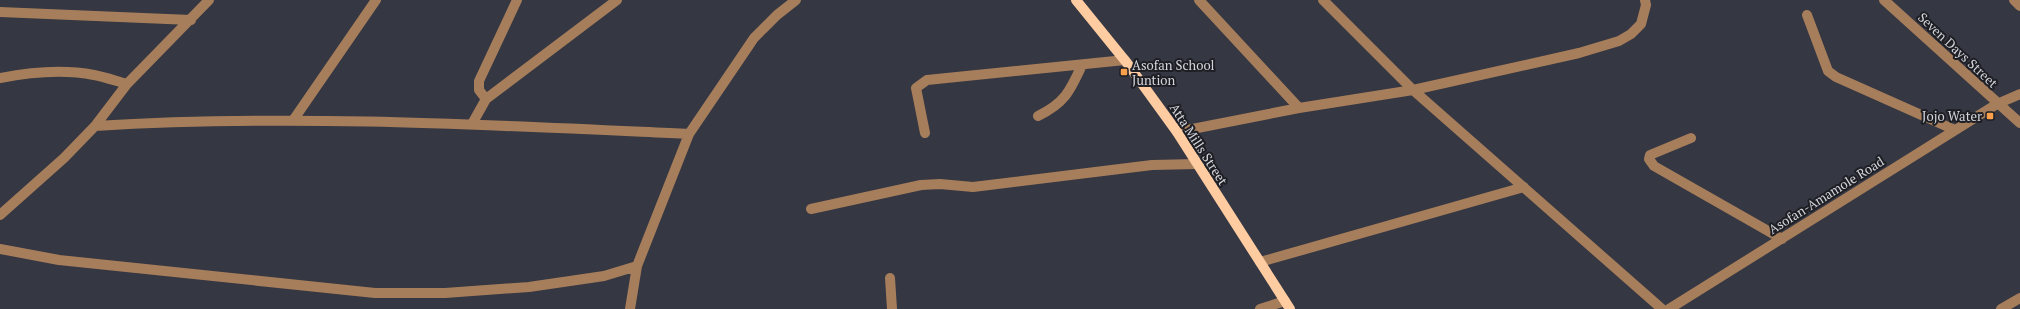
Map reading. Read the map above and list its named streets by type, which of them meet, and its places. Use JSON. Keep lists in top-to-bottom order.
{
  "streets": {
    "main road": ["Atta Mills Street"],
    "street": ["Seven Days Street", "Asofan-Amamole Road"]
  },
  "crossings": [
    ["Seven Days Street", "Asofan-Amamole Road"]
  ],
  "places": {
    "transit": ["Asofan School Juntion", "Jojo Water"]
  }
}
